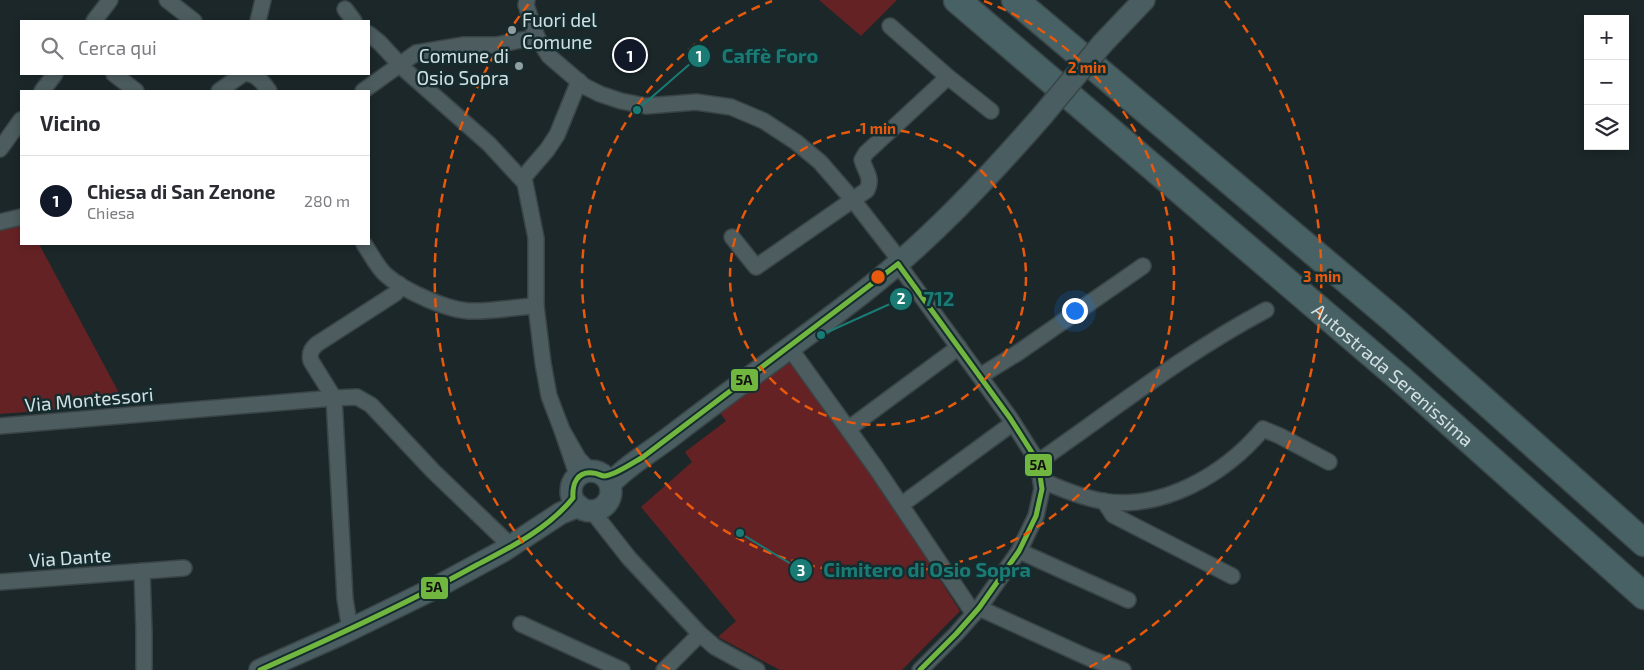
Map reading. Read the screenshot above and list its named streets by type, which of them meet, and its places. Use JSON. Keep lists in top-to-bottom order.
{
  "streets": {
    "highway": ["Autostrada Serenissima"],
    "street": ["Via Montessori", "Via Dante"]
  },
  "places": [
    "Fuori del Comune",
    "Comune di Osio Sopra",
    "Caffè Foro",
    "712",
    "Cimitero di Osio Sopra"
  ],
  "lines": ["transit line 5A"],
  "page": {
    "map_buttons": ["+", "−"],
    "search": "Cerca qui",
    "pins": "1",
    "heading": "Vicino",
    "list": [
      {
        "mark": "1",
        "name": "Chiesa di San Zenone",
        "note": "Chiesa",
        "value": "280 m"
      }
    ]
  },
  "rings": ["2 min", "1 min", "3 min"]
}
